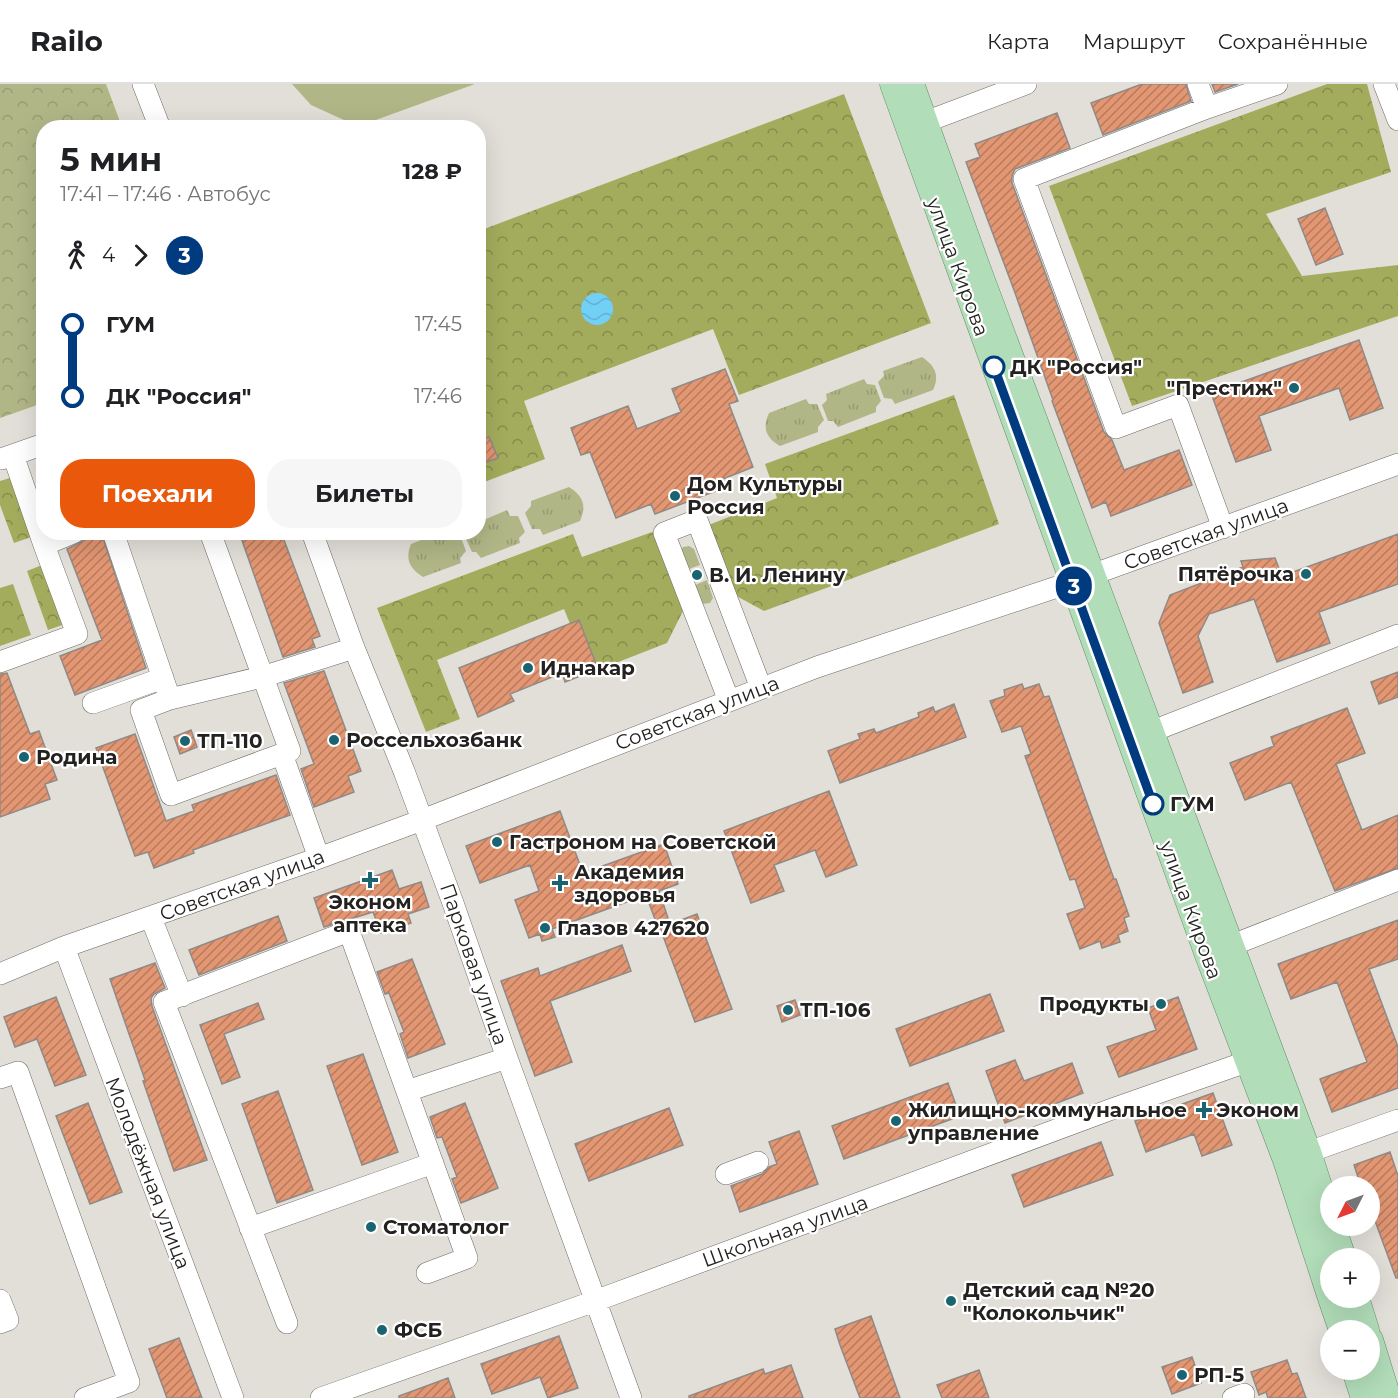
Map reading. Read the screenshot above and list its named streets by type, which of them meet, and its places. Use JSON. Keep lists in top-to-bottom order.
{
  "streets": {
    "main road": ["улица Кирова"],
    "street": [
      "Советская улица",
      "Парковая улица",
      "Молодёжная улица",
      "Школьная улица"
    ]
  },
  "crossings": [
    ["улица Кирова", "Советская улица"],
    ["улица Кирова", "Школьная улица"],
    ["Советская улица", "Парковая улица"],
    ["Советская улица", "Молодёжная улица"],
    ["Парковая улица", "Школьная улица"]
  ],
  "places": {
    "other": [
      "ДК \"Россия\"",
      "\"Престиж\"",
      "Дом Культуры Россия",
      "Пятёрочка",
      "В. И. Ленину",
      "Иднакар",
      "Россельхозбанк",
      "ТП-110",
      "Родина",
      "ГУМ",
      "Гастроном на Советской",
      "Глазов 427620",
      "Продукты",
      "ТП-106",
      "Жилищно-коммунальное управление",
      "Стоматолог",
      "Детский сад №20 \"Колокольчик\"",
      "ФСБ",
      "РП-5"
    ],
    "health": ["Эконом аптека", "Академия здоровья", "Эконом"]
  },
  "lines": ["bus line 3"],
  "north": "bottom left",
  "page": {
    "header": "Railo",
    "nav": ["Карта", "Маршрут", "Сохранённые"],
    "on_map": "3",
    "heading": ["5 мин", "17:41 – 17:46 · Автобус", "128 ₽"],
    "legs": ["4", "3"],
    "list": [
      {
        "name": "ГУМ",
        "value": "17:45"
      },
      {
        "name": "ДК \"Россия\"",
        "value": "17:46"
      }
    ],
    "buttons": ["Поехали", "Билеты"],
    "map_buttons": ["+", "−"]
  }
}
